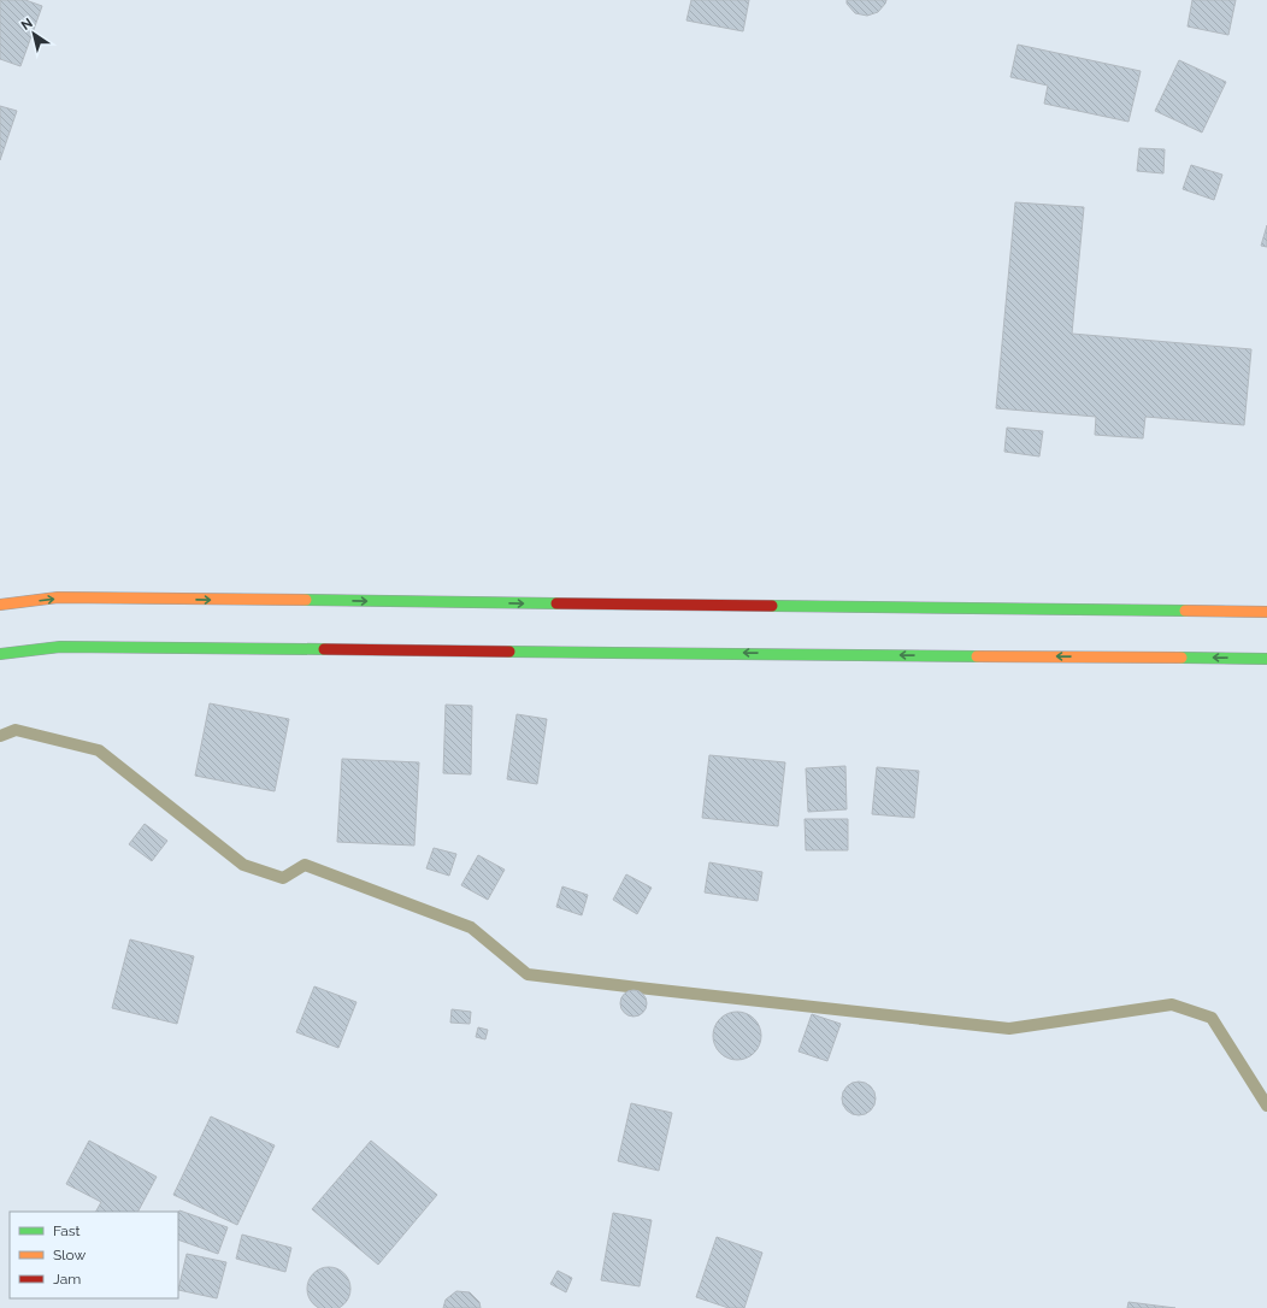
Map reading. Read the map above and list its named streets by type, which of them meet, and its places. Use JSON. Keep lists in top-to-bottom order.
{
  "legend": ["Fast", "Slow", "Jam"],
  "north": "top left"
}
